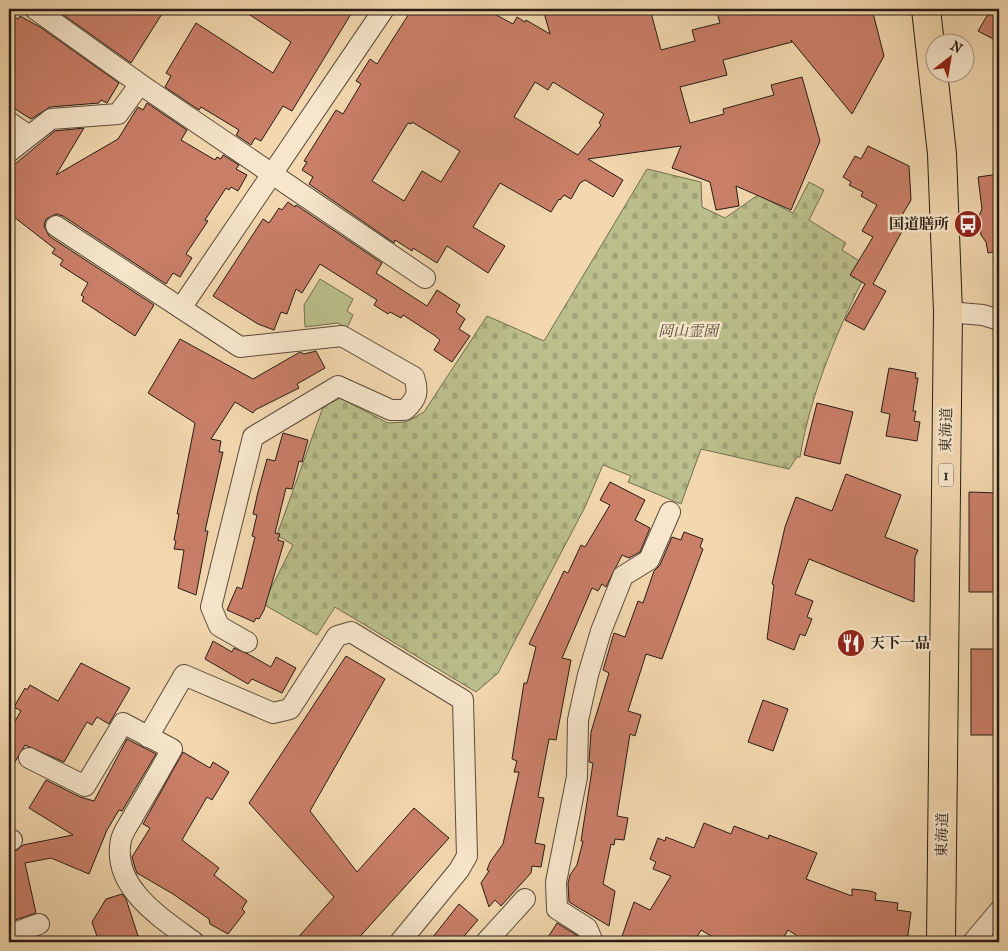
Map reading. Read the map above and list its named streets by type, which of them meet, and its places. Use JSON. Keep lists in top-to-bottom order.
{
  "streets": {
    "highway": ["東海道", "1"]
  },
  "parks": ["岡山霊園"],
  "places": {
    "bus stop": ["国道膳所"],
    "restaurant": ["天下一品"]
  },
  "north": "top right"
}
